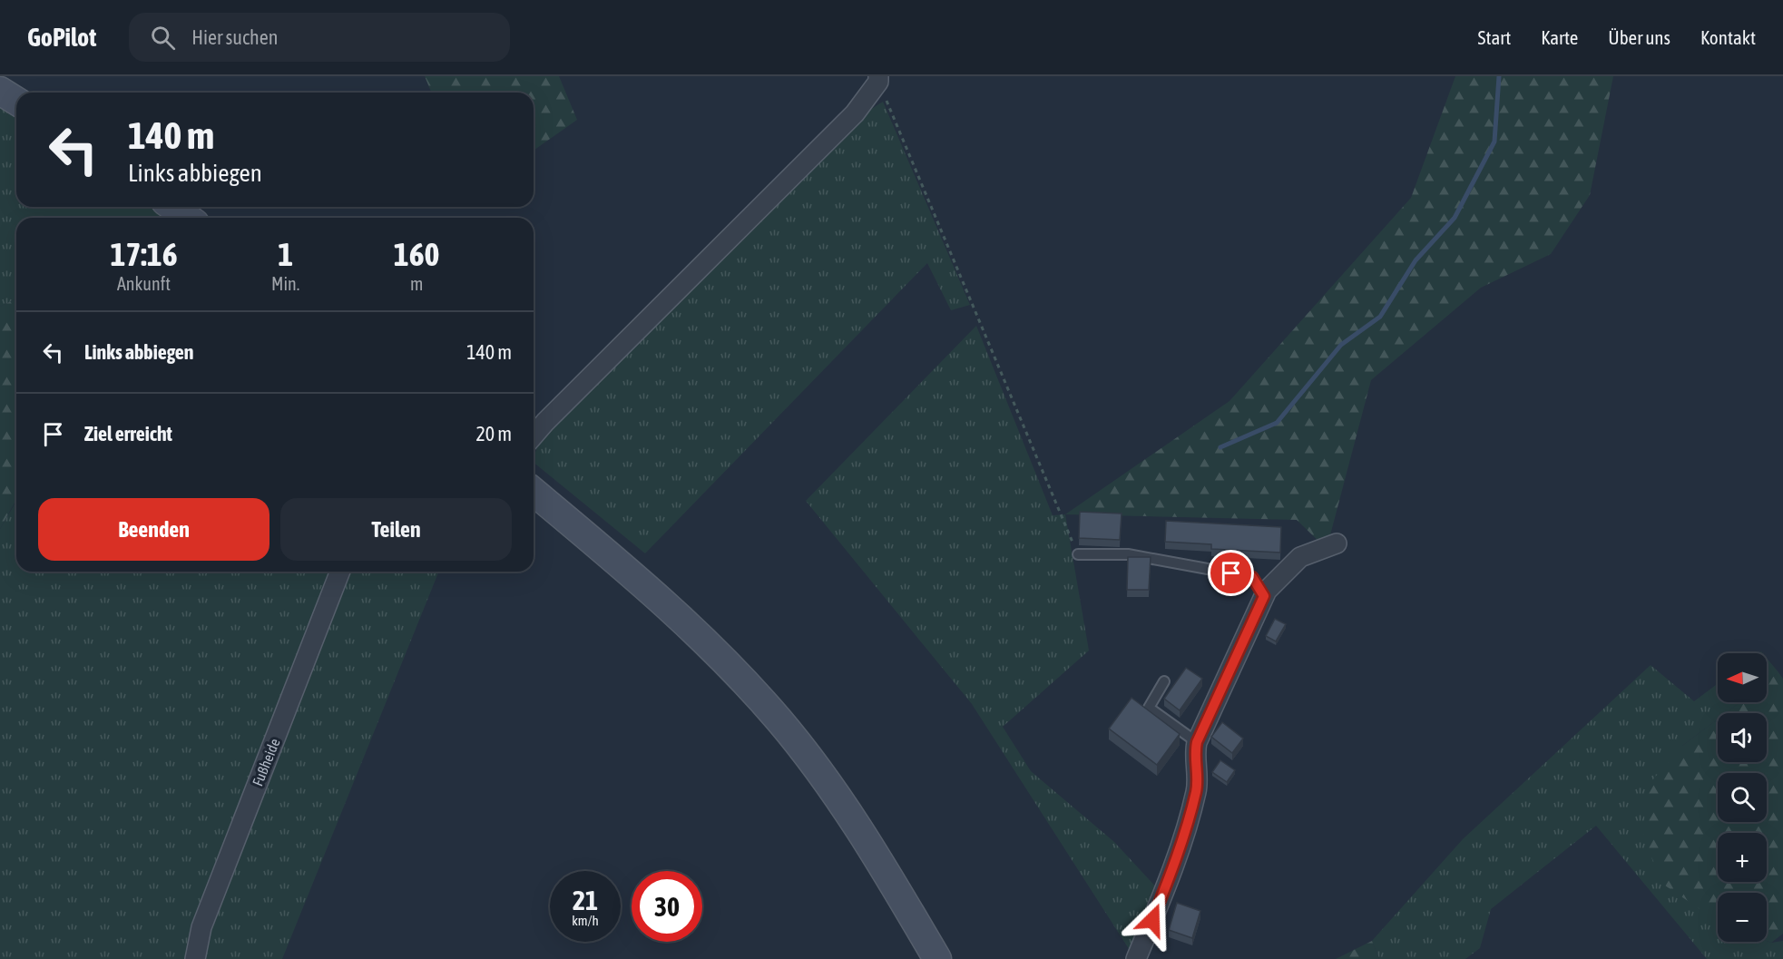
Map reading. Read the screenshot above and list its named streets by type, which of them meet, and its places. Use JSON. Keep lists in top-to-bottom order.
{
  "streets": {
    "street": ["Fußheide"]
  },
  "north": "left",
  "page": {
    "header": "GoPilot",
    "search": "Hier suchen",
    "nav": [
      "Start",
      "Karte",
      "Über uns",
      "Kontakt"
    ],
    "turn": ["140 m", "Links abbiegen"],
    "eta": [
      "17:16",
      "Ankunft",
      "1",
      "Min.",
      "160",
      "m"
    ],
    "list": [
      {
        "name": "Links abbiegen",
        "value": "140 m"
      },
      {
        "name": "Ziel erreicht",
        "value": "20 m"
      }
    ],
    "buttons": ["Beenden", "Teilen"],
    "map_buttons": ["+", "−"],
    "speed": "21 km/h",
    "limit": "30"
  }
}
